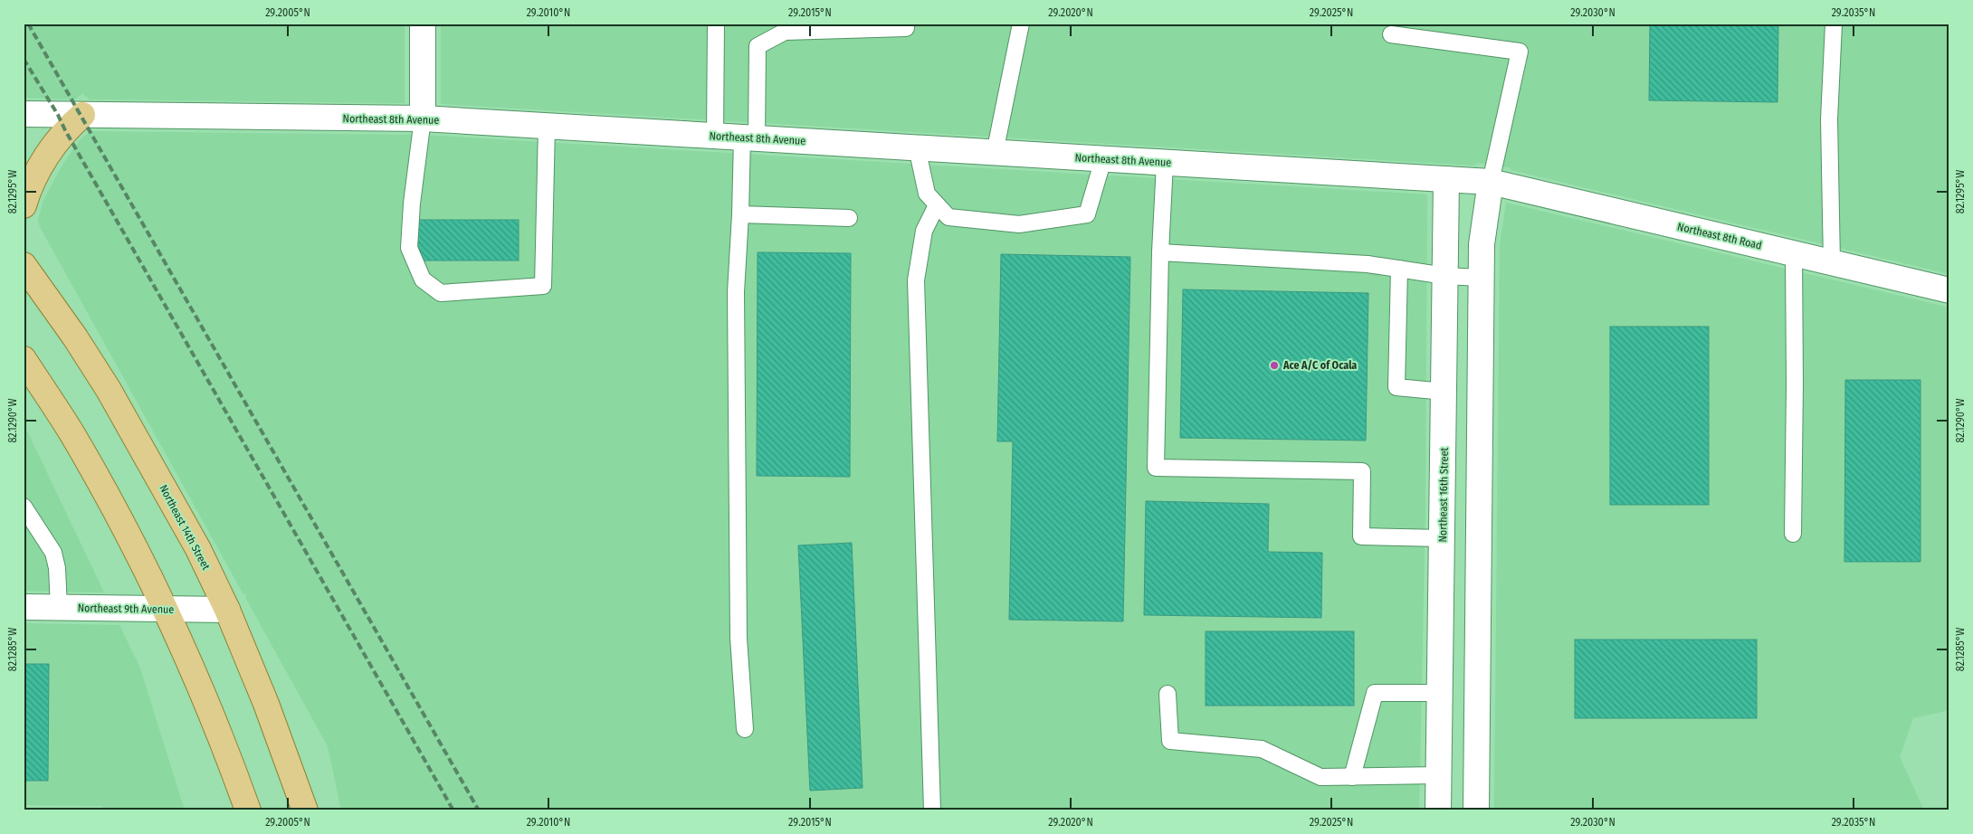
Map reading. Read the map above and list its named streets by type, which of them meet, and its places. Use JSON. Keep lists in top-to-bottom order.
{
  "streets": {
    "main road": [
      "Northeast 8th Avenue",
      "Northeast 8th Road",
      "Northeast 16th Street",
      "Northeast 14th Street",
      "Northeast 9th Avenue"
    ]
  },
  "crossings": [
    ["Northeast 8th Avenue", "Northeast 8th Road"],
    ["Northeast 8th Avenue", "Northeast 16th Street"],
    ["Northeast 14th Street", "Northeast 9th Avenue"]
  ],
  "places": ["Ace A/C of Ocala"],
  "coordinates": [
    "29.2005°N",
    "29.2010°N",
    "29.2015°N",
    "29.2020°N",
    "29.2025°N",
    "29.2030°N",
    "29.2035°N",
    "82.1295°W",
    "82.1290°W",
    "82.1285°W"
  ]
}
